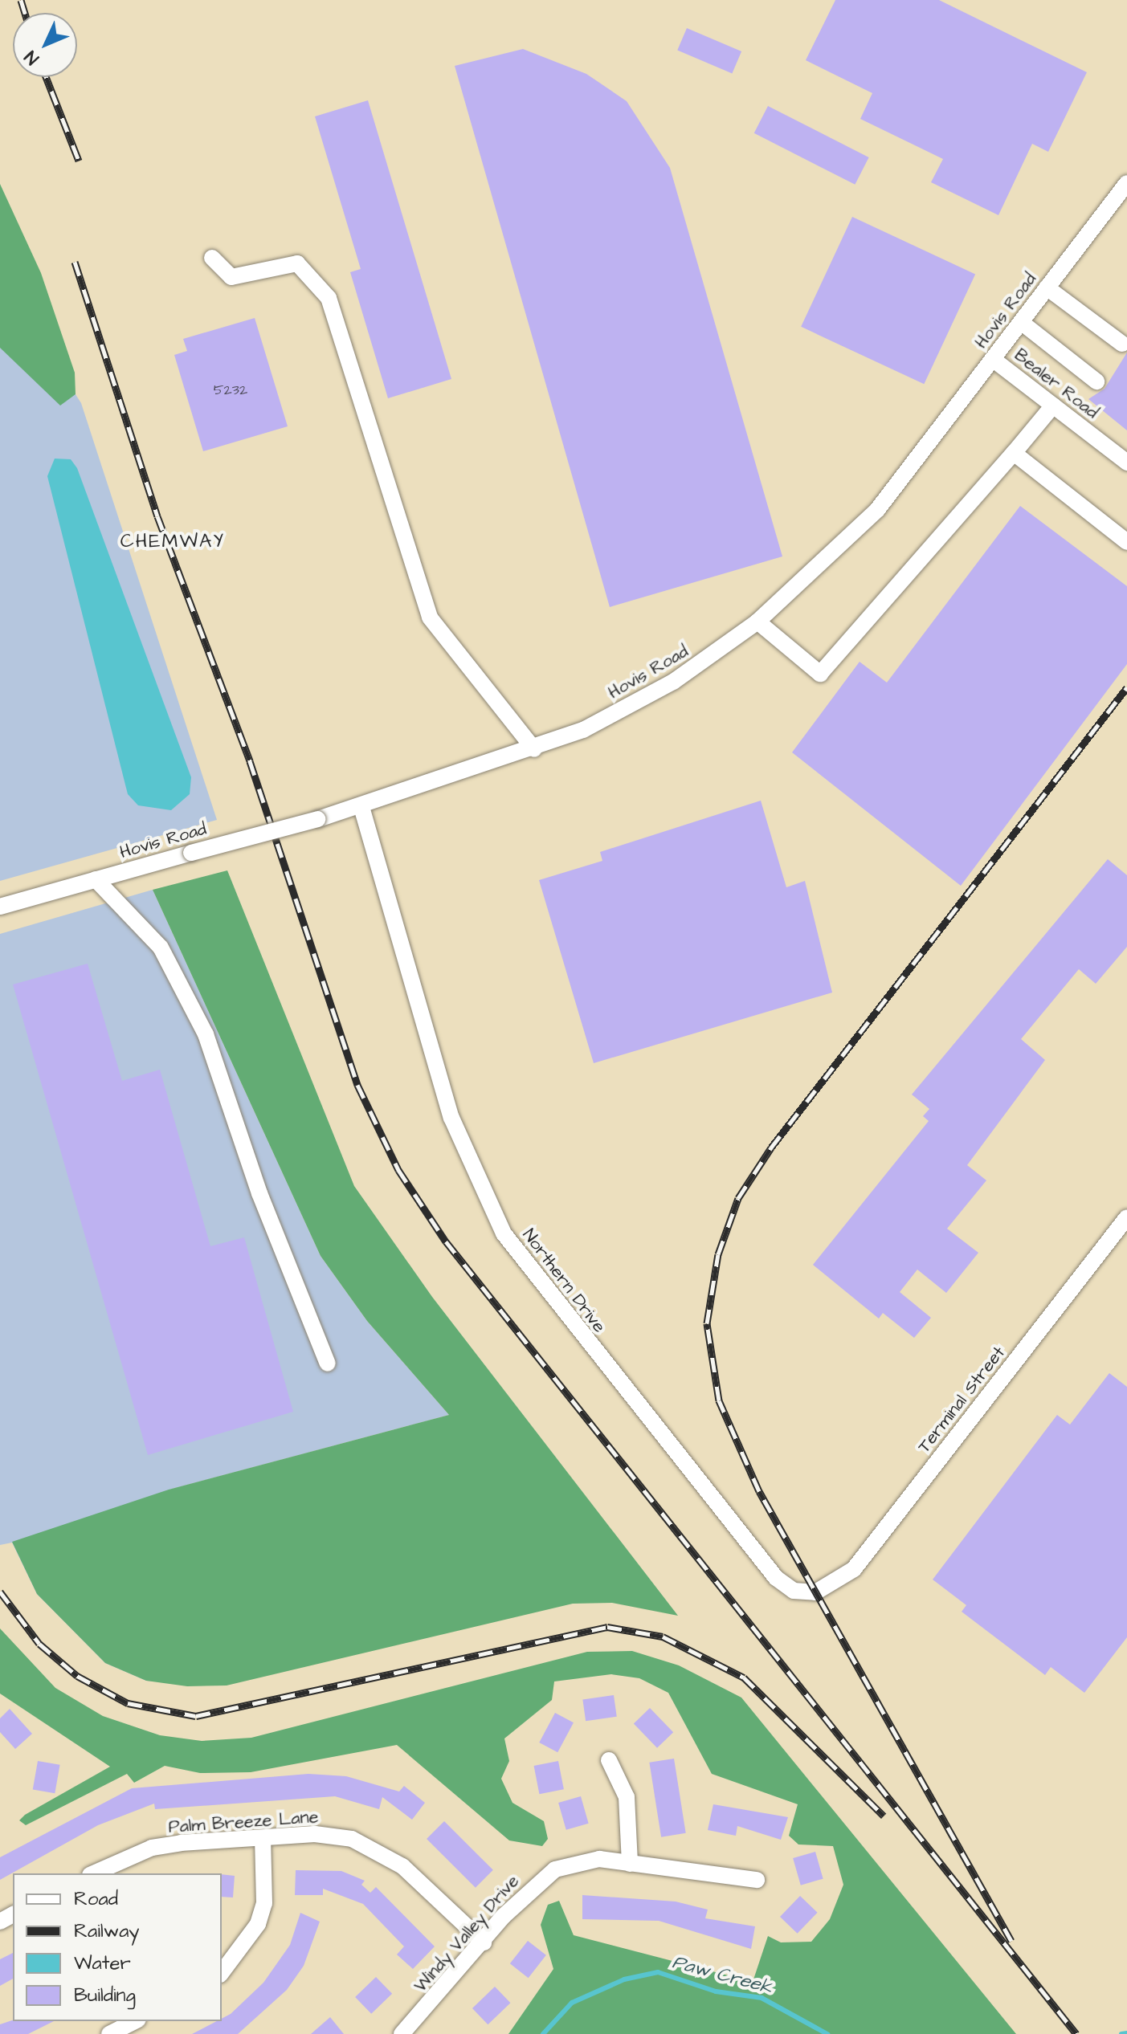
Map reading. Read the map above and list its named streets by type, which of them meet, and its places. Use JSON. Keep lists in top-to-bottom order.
{
  "streets": {
    "street": [
      "Hovis Road",
      "Bealer Road",
      "Northern Drive",
      "Terminal Street",
      "Palm Breeze Lane",
      "Windy Valley Drive"
    ]
  },
  "crossings": [
    ["Hovis Road", "Bealer Road"],
    ["Hovis Road", "Northern Drive"],
    ["Northern Drive", "Terminal Street"],
    ["Palm Breeze Lane", "Windy Valley Drive"]
  ],
  "districts": ["CHEMWAY"],
  "water": ["Paw Creek"],
  "house_numbers": ["5232"],
  "legend": [
    "Road",
    "Railway",
    "Water",
    "Building"
  ],
  "north": "bottom left"
}
